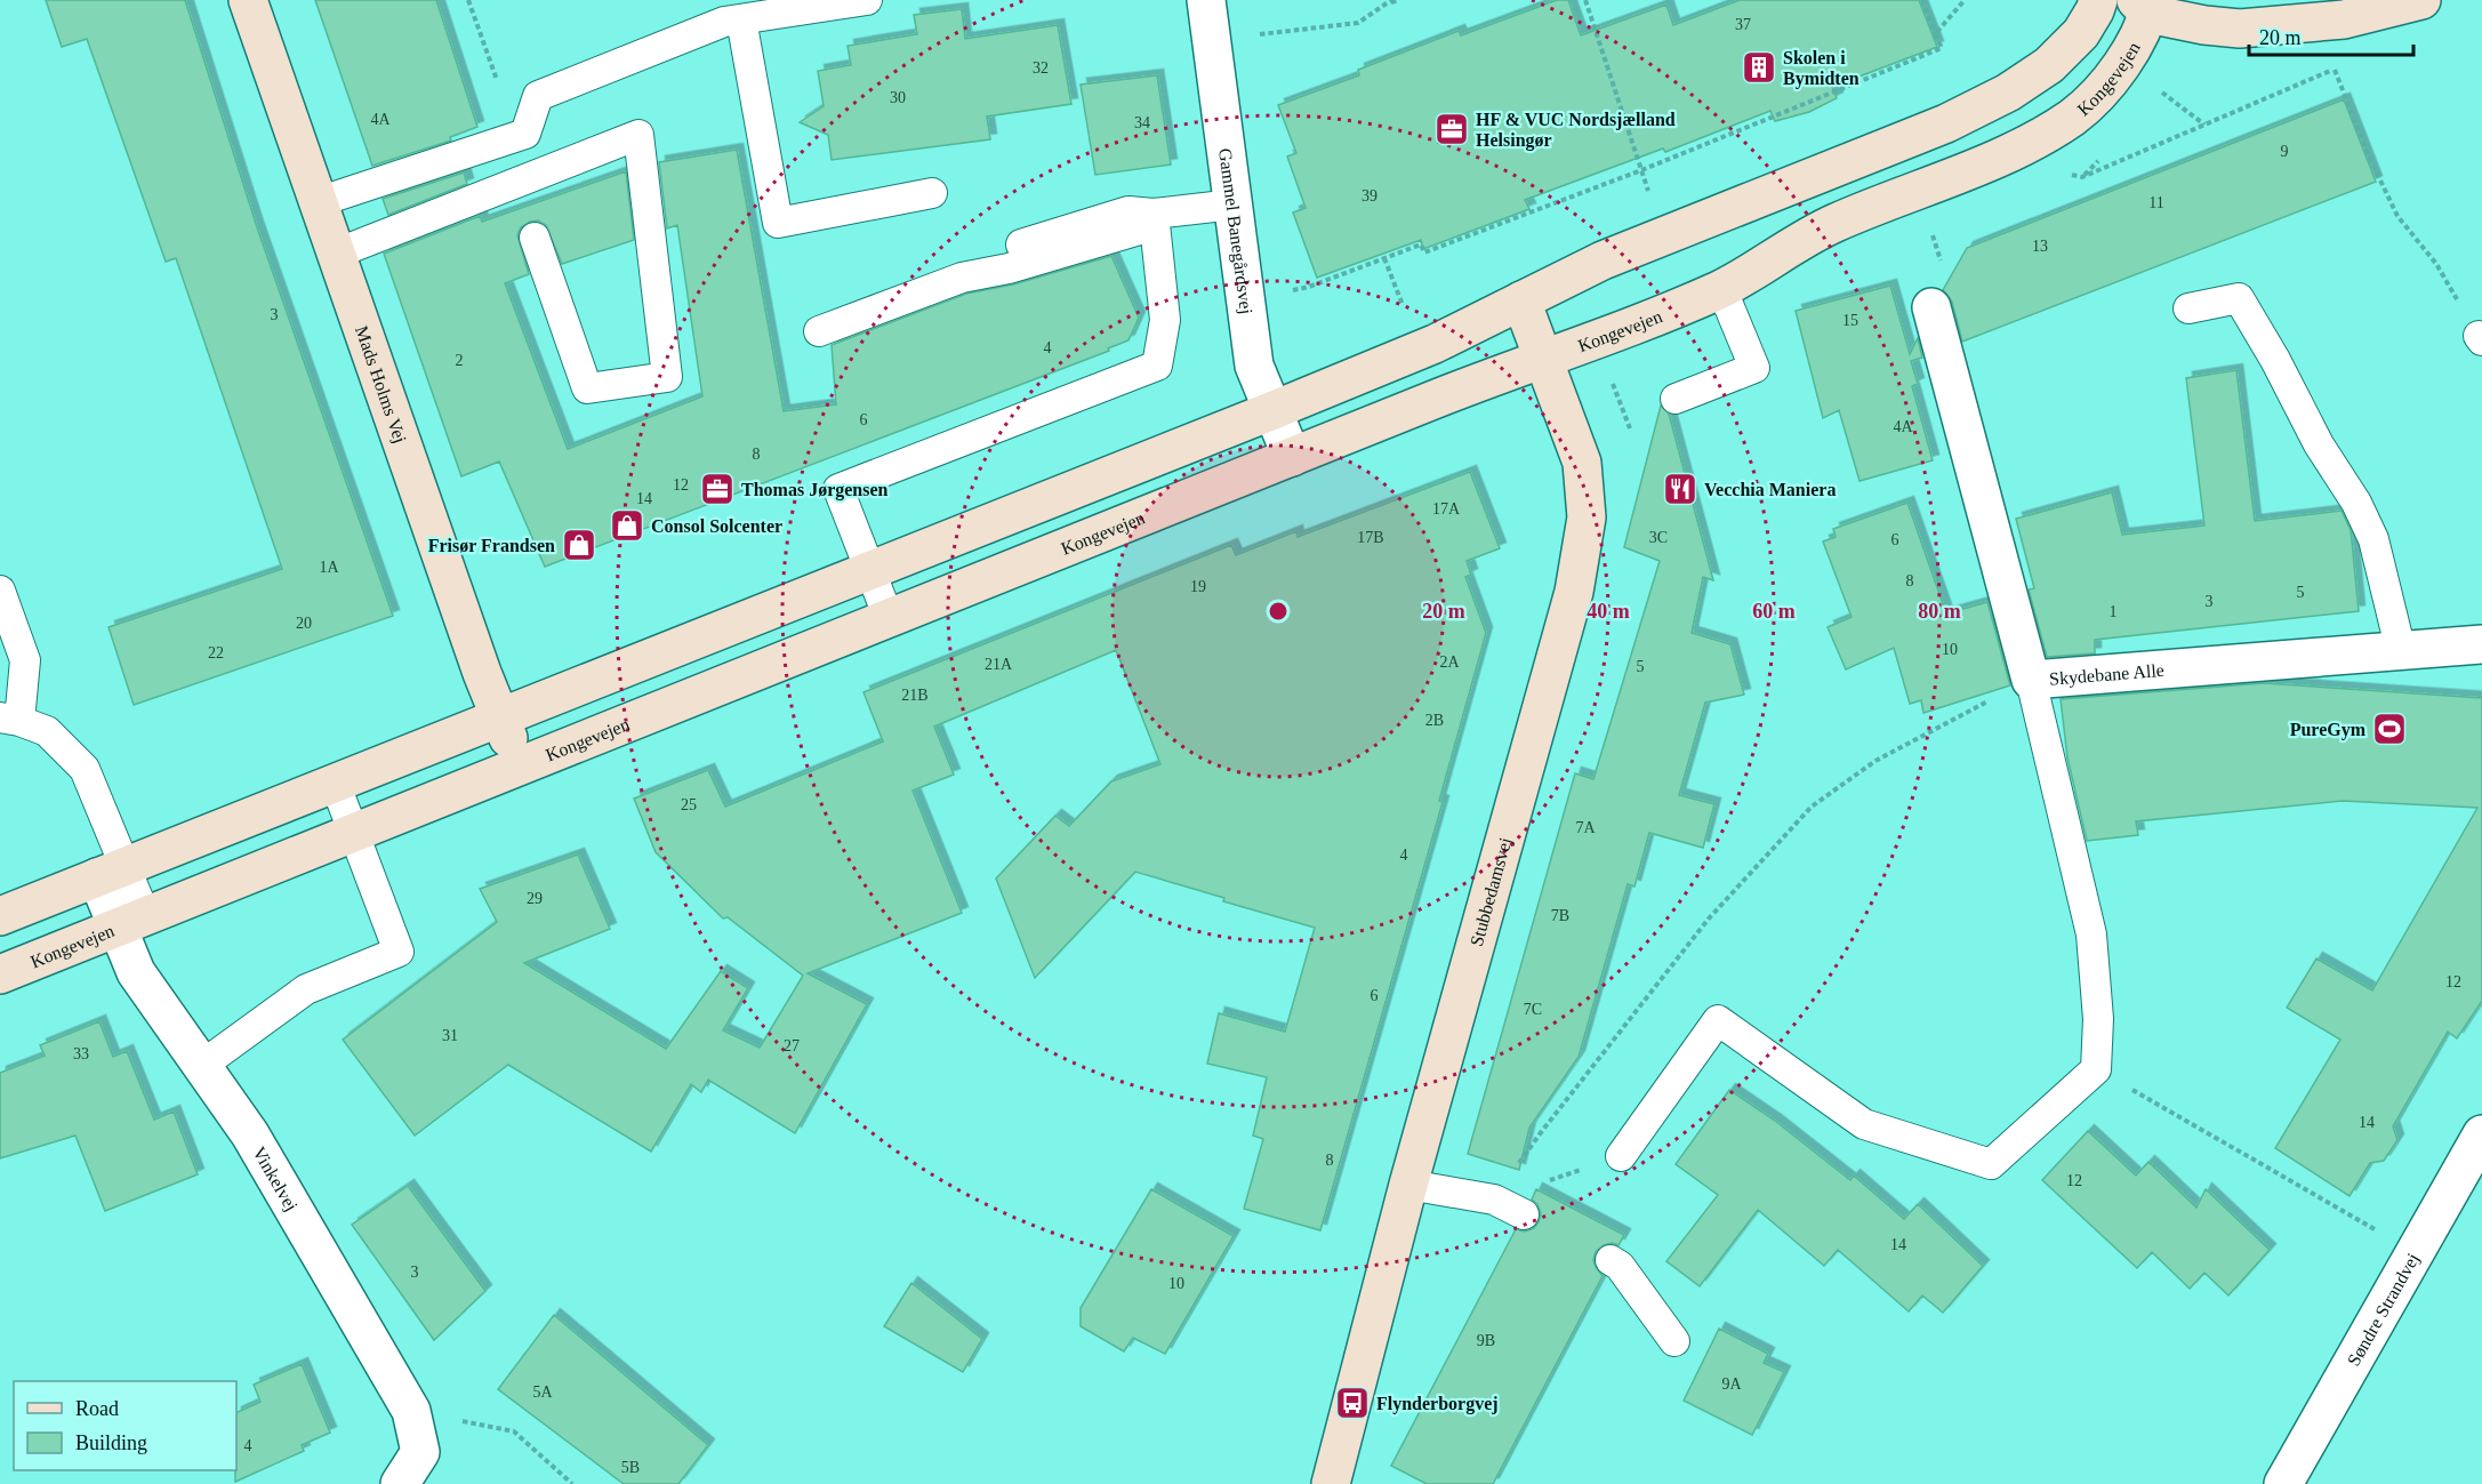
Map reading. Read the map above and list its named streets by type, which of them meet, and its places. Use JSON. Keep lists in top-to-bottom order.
{
  "streets": {
    "street": [
      "Kongevejen",
      "Gammel Banegårdsvej",
      "Mads Holms Vej",
      "Skydebane Alle",
      "Stubbedamsvej",
      "Vinkelvej",
      "Søndre Strandvej"
    ]
  },
  "crossings": [
    ["Kongevejen", "Gammel Banegårdsvej"],
    ["Kongevejen", "Mads Holms Vej"],
    ["Kongevejen", "Stubbedamsvej"],
    ["Kongevejen", "Vinkelvej"]
  ],
  "places": {
    "building": ["Skolen i Bymidten"],
    "office": ["HF & VUC Nordsjælland Helsingør", "Thomas Jørgensen"],
    "restaurant": ["Vecchia Maniera"],
    "shop": ["Consol Solcenter", "Frisør Frandsen"],
    "sports": ["PureGym"],
    "bus stop": ["Flynderborgvej"]
  },
  "house_numbers": [
    "37",
    "32",
    "30",
    "4A",
    "34",
    "9",
    "39",
    "11",
    "13",
    "3",
    "15",
    "4",
    "2",
    "6",
    "4A",
    "8",
    "12",
    "14",
    "17A",
    "17B",
    "3C",
    "6",
    "1A",
    "8",
    "19",
    "5",
    "3",
    "1",
    "20",
    "10",
    "22",
    "2A",
    "21A",
    "5",
    "21B",
    "2B",
    "25",
    "7A",
    "4",
    "29",
    "7B",
    "12",
    "6",
    "7C",
    "31",
    "27",
    "33",
    "14",
    "8",
    "12",
    "14",
    "3",
    "10",
    "9B",
    "9A",
    "5A",
    "4",
    "5B"
  ],
  "legend": ["Road", "Building"],
  "scale_bar": "20 m",
  "rings": [
    "20 m",
    "40 m",
    "60 m",
    "80 m"
  ]
}
